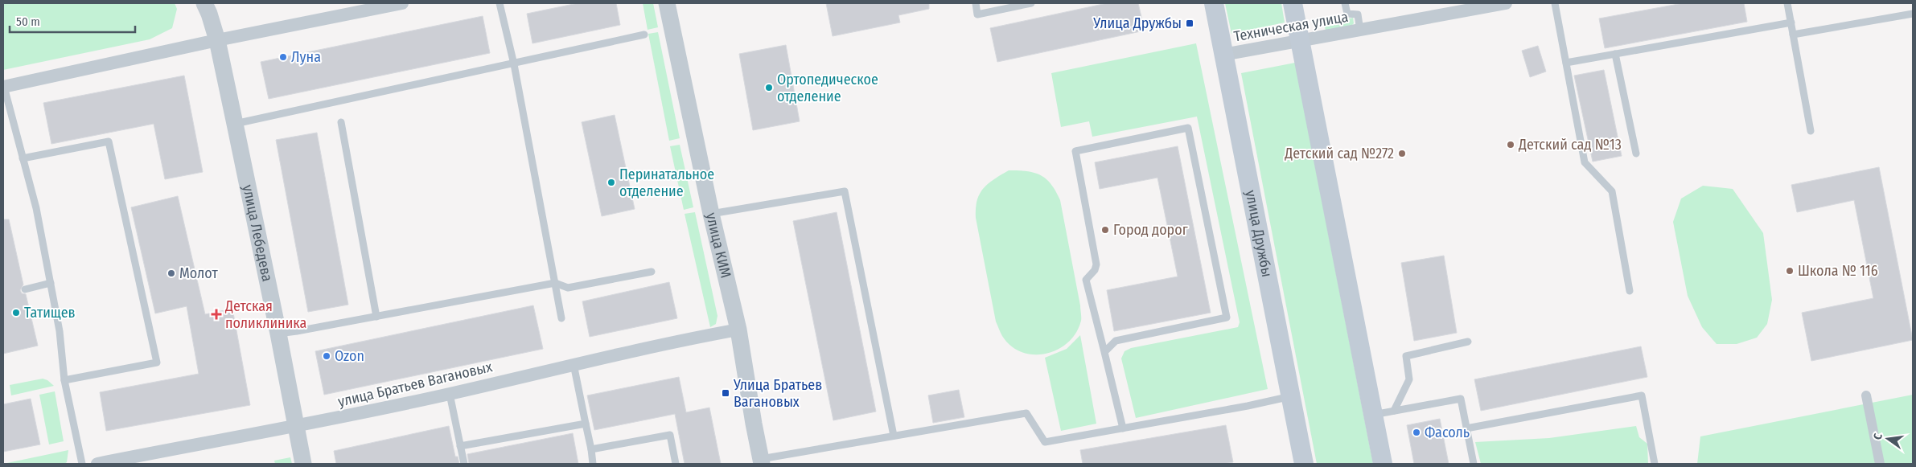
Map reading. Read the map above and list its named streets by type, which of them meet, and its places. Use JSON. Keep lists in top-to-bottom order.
{
  "streets": {
    "main road": ["улица Дружбы"],
    "street": [
      "Техническая улица",
      "улица Лебедева",
      "улица КИМ",
      "улица Братьев Вагановых"
    ]
  },
  "crossings": [
    ["Техническая улица", "улица Дружбы"],
    ["улица Лебедева", "улица Братьев Вагановых"],
    ["улица КИМ", "улица Братьев Вагановых"]
  ],
  "places": {
    "transit": ["Улица Дружбы", "Улица Братьев Вагановых"],
    "other": [
      "Луна",
      "Ортопедическое отделение",
      "Детский сад №13",
      "Детский сад №272",
      "Перинатальное отделение",
      "Город дорог",
      "Школа № 116",
      "Молот",
      "Татищев",
      "Ozon",
      "Фасоль"
    ],
    "health": ["Детская поликлиника"]
  },
  "scale_bar": "50 m",
  "north": "left"
}
